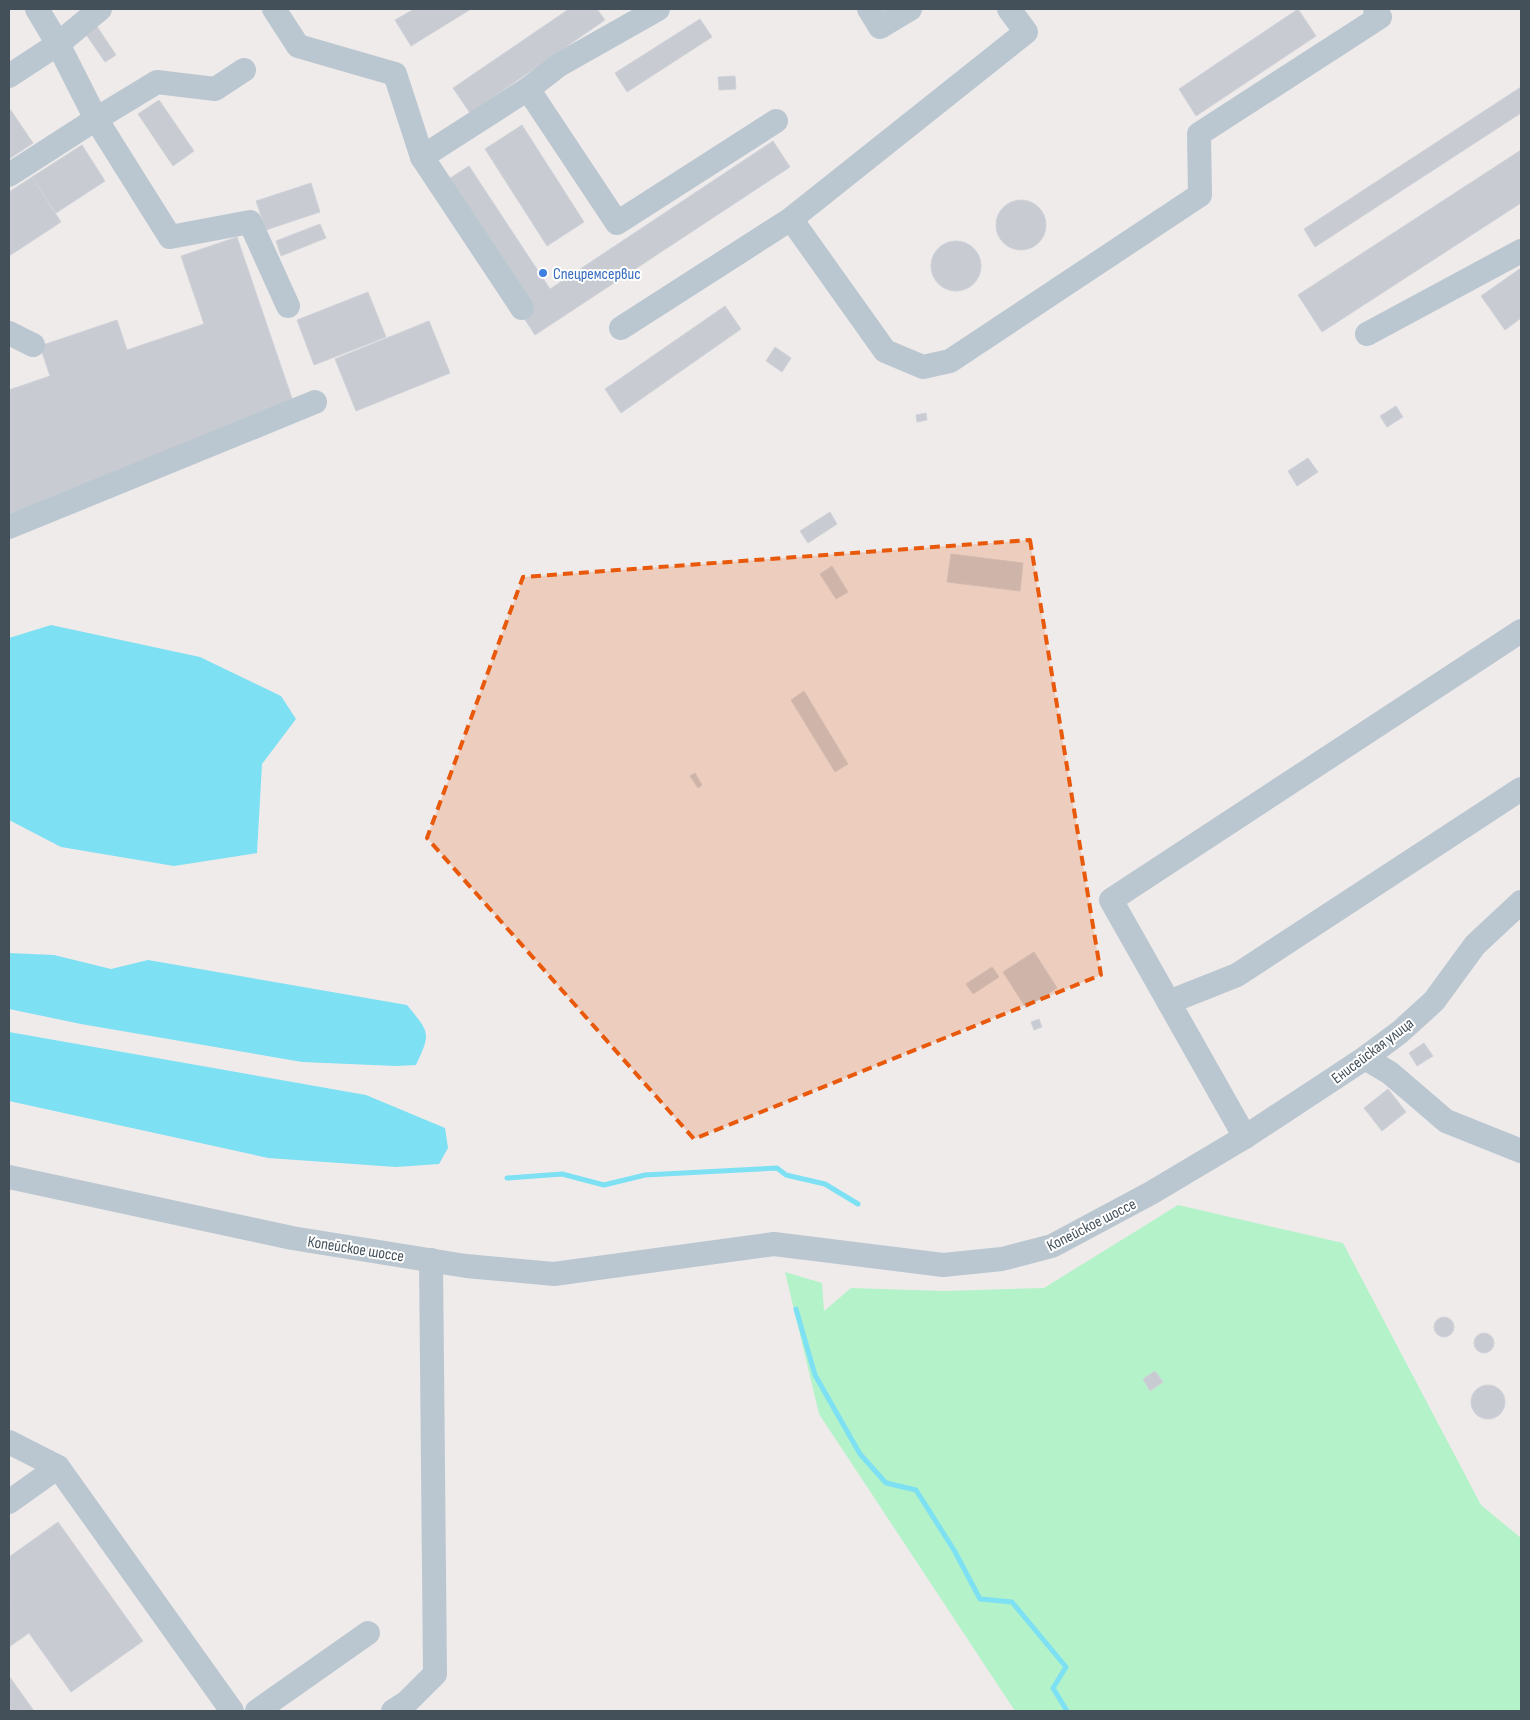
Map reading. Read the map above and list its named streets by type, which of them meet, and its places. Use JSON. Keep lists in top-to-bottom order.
{
  "streets": {
    "street": ["Енисейская улица", "Копейское шоссе"]
  },
  "crossings": [
    ["Енисейская улица", "Копейское шоссе"]
  ],
  "places": ["Спецремсервис"]
}
